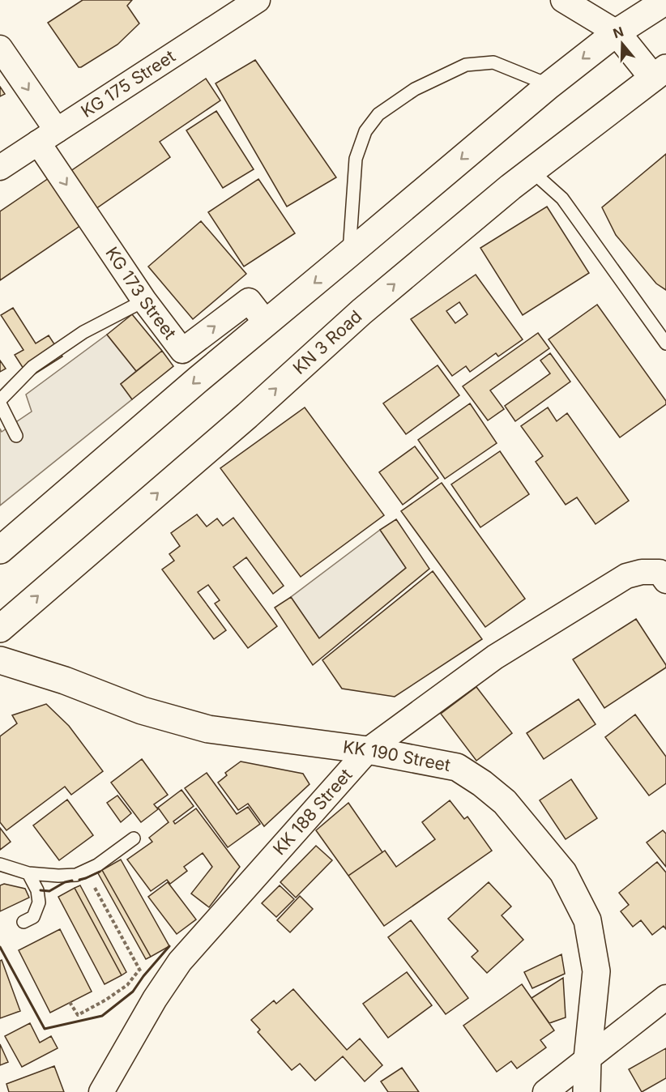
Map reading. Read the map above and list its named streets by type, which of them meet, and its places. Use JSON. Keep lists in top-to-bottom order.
{
  "streets": {
    "main road": ["KN 3 Road", "KK 190 Street"],
    "street": ["KG 175 Street", "KG 173 Street", "KK 188 Street"]
  },
  "crossings": [
    ["KG 175 Street", "KG 173 Street"],
    ["KK 190 Street", "KK 188 Street"]
  ],
  "one_way": ["KG 173 Street"],
  "north": "top"
}
